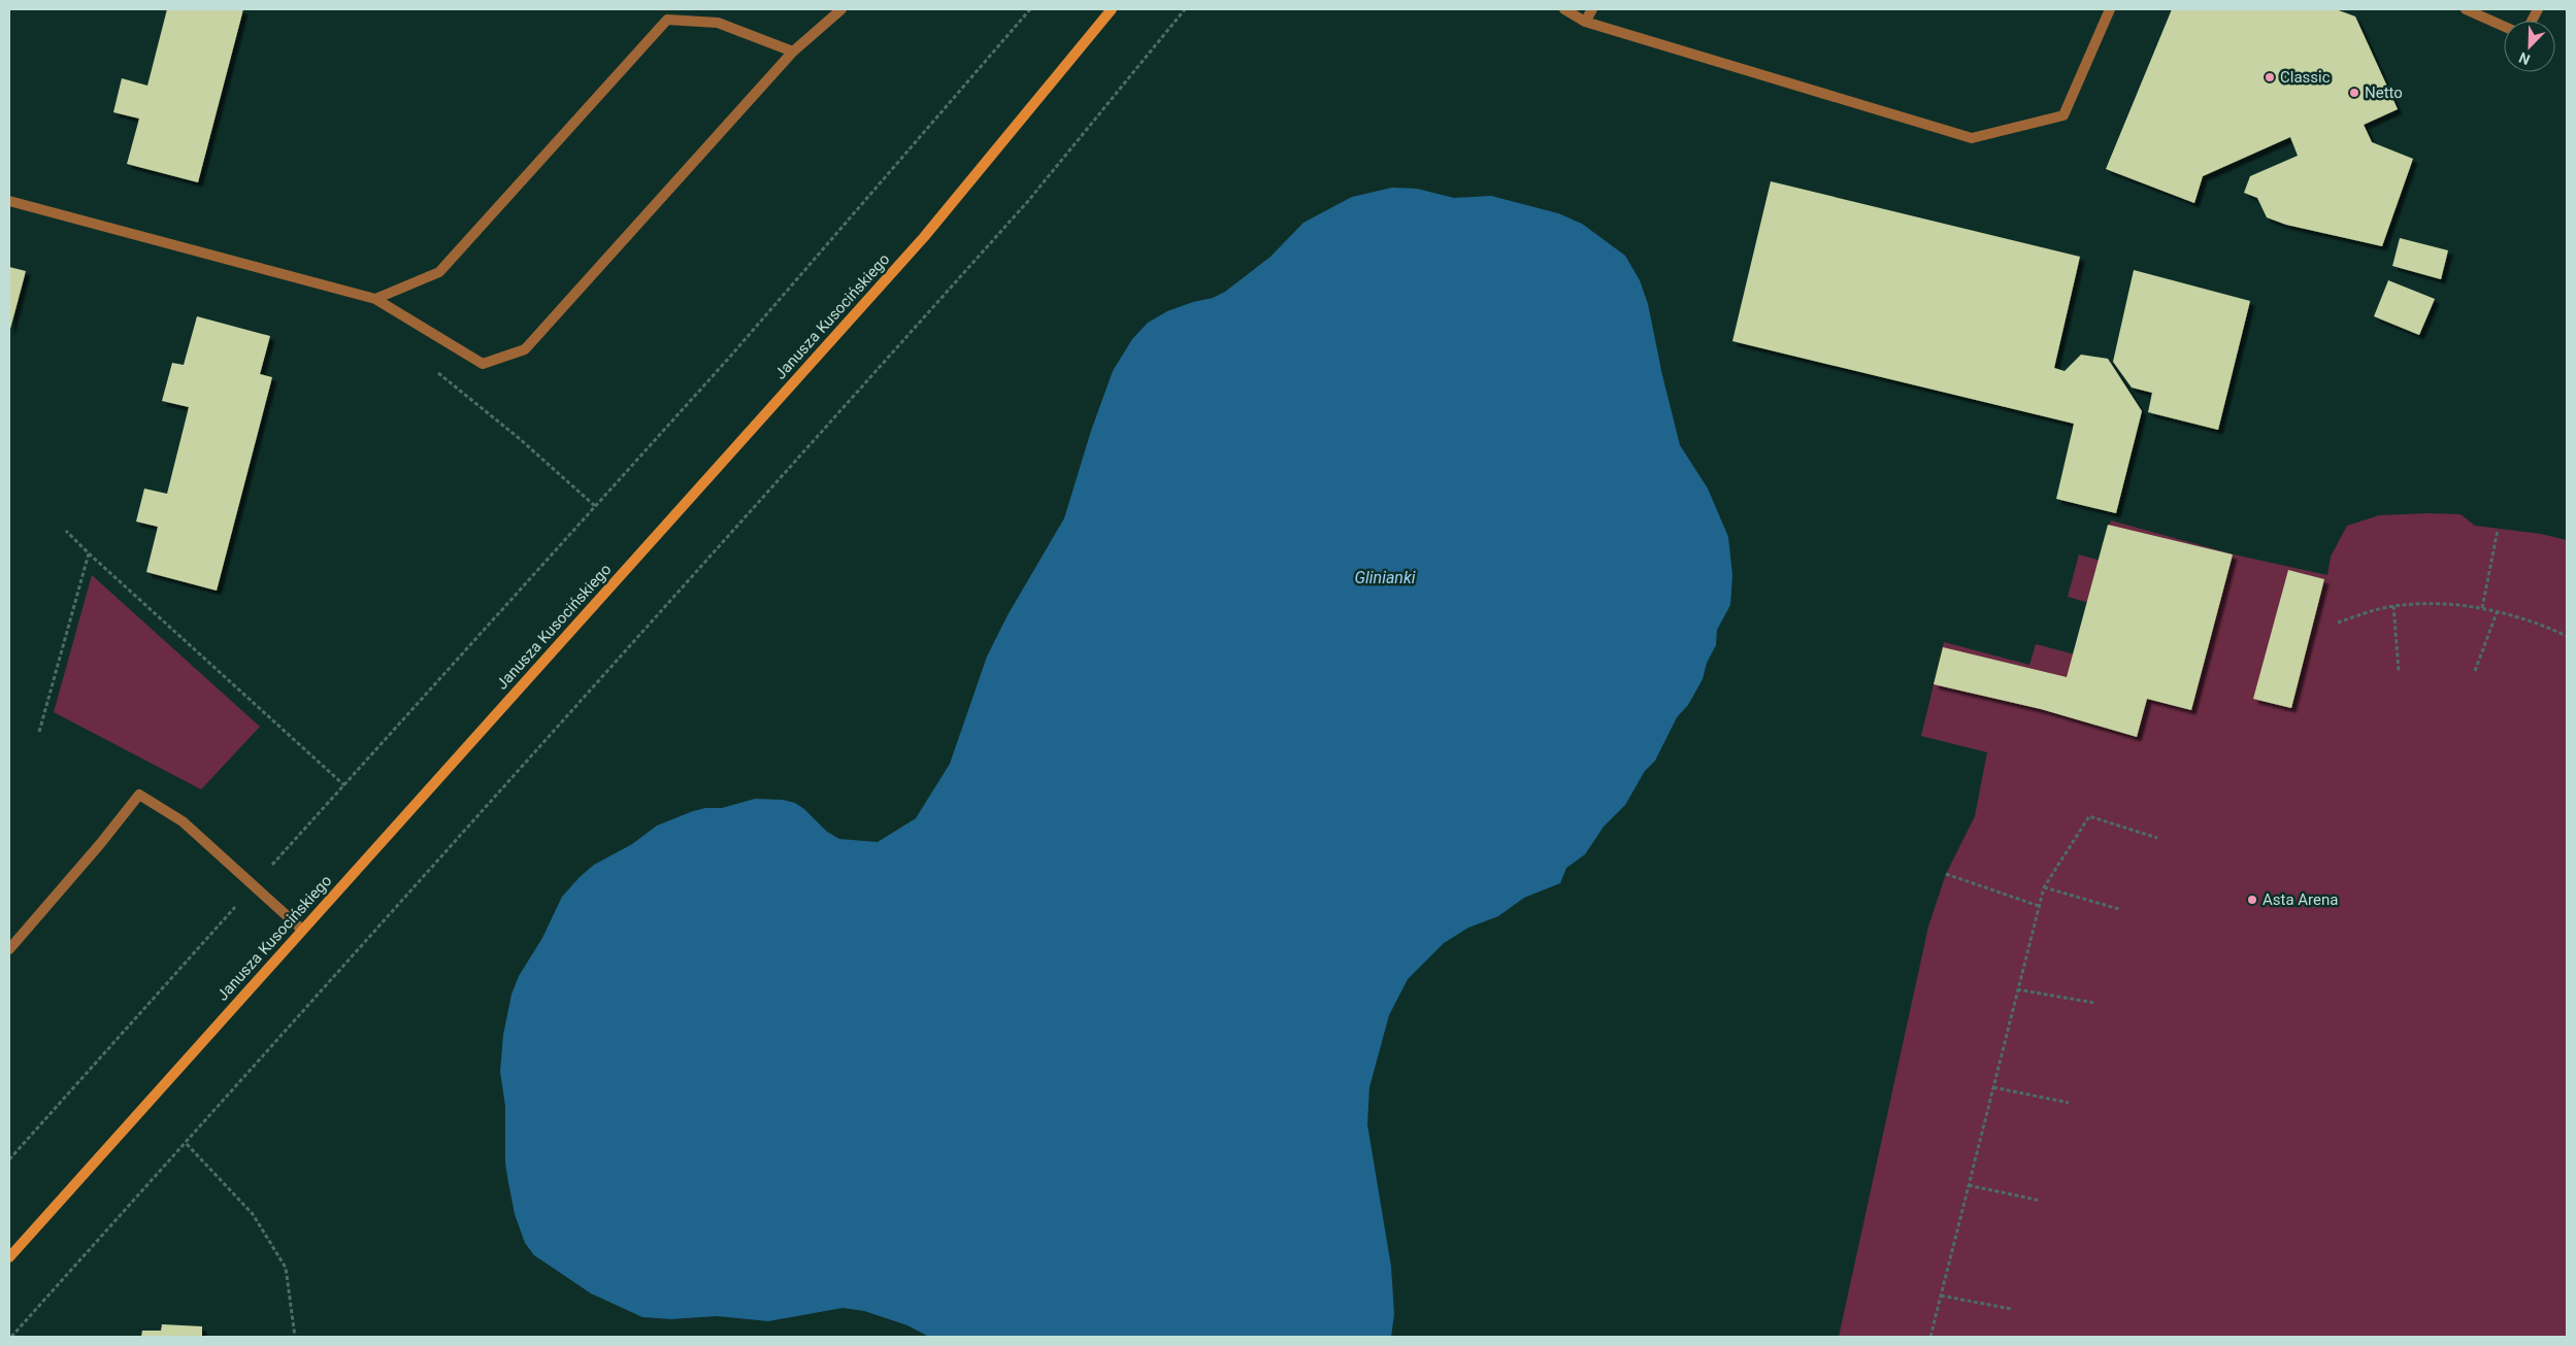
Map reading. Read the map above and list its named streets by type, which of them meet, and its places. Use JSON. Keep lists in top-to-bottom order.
{
  "streets": {
    "street": ["Janusza Kusocińskiego"]
  },
  "water": ["Glinianki"],
  "places": ["Classic", "Netto", "Asta Arena"],
  "north": "bottom left"
}
